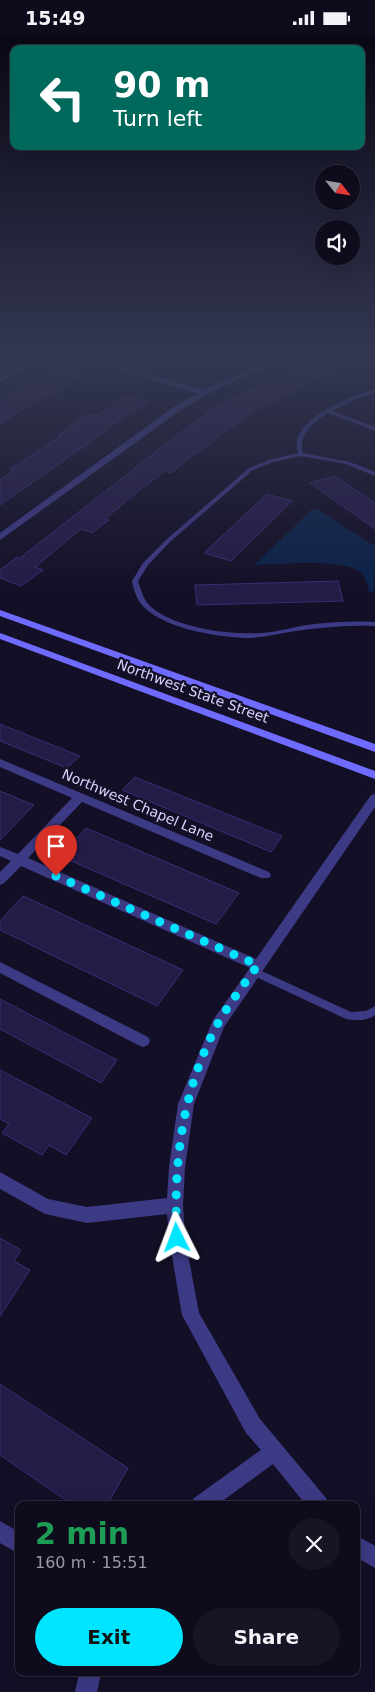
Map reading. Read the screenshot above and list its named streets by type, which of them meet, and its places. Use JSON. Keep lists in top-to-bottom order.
{
  "streets": {
    "main road": ["Northwest State Street"],
    "street": ["Northwest Chapel Lane"]
  },
  "north": "bottom right",
  "page": {
    "status": "15:49",
    "turn": ["90 m", "Turn left"],
    "heading": ["2 min", "160 m · 15:51"],
    "buttons": ["Exit", "Share"]
  }
}
